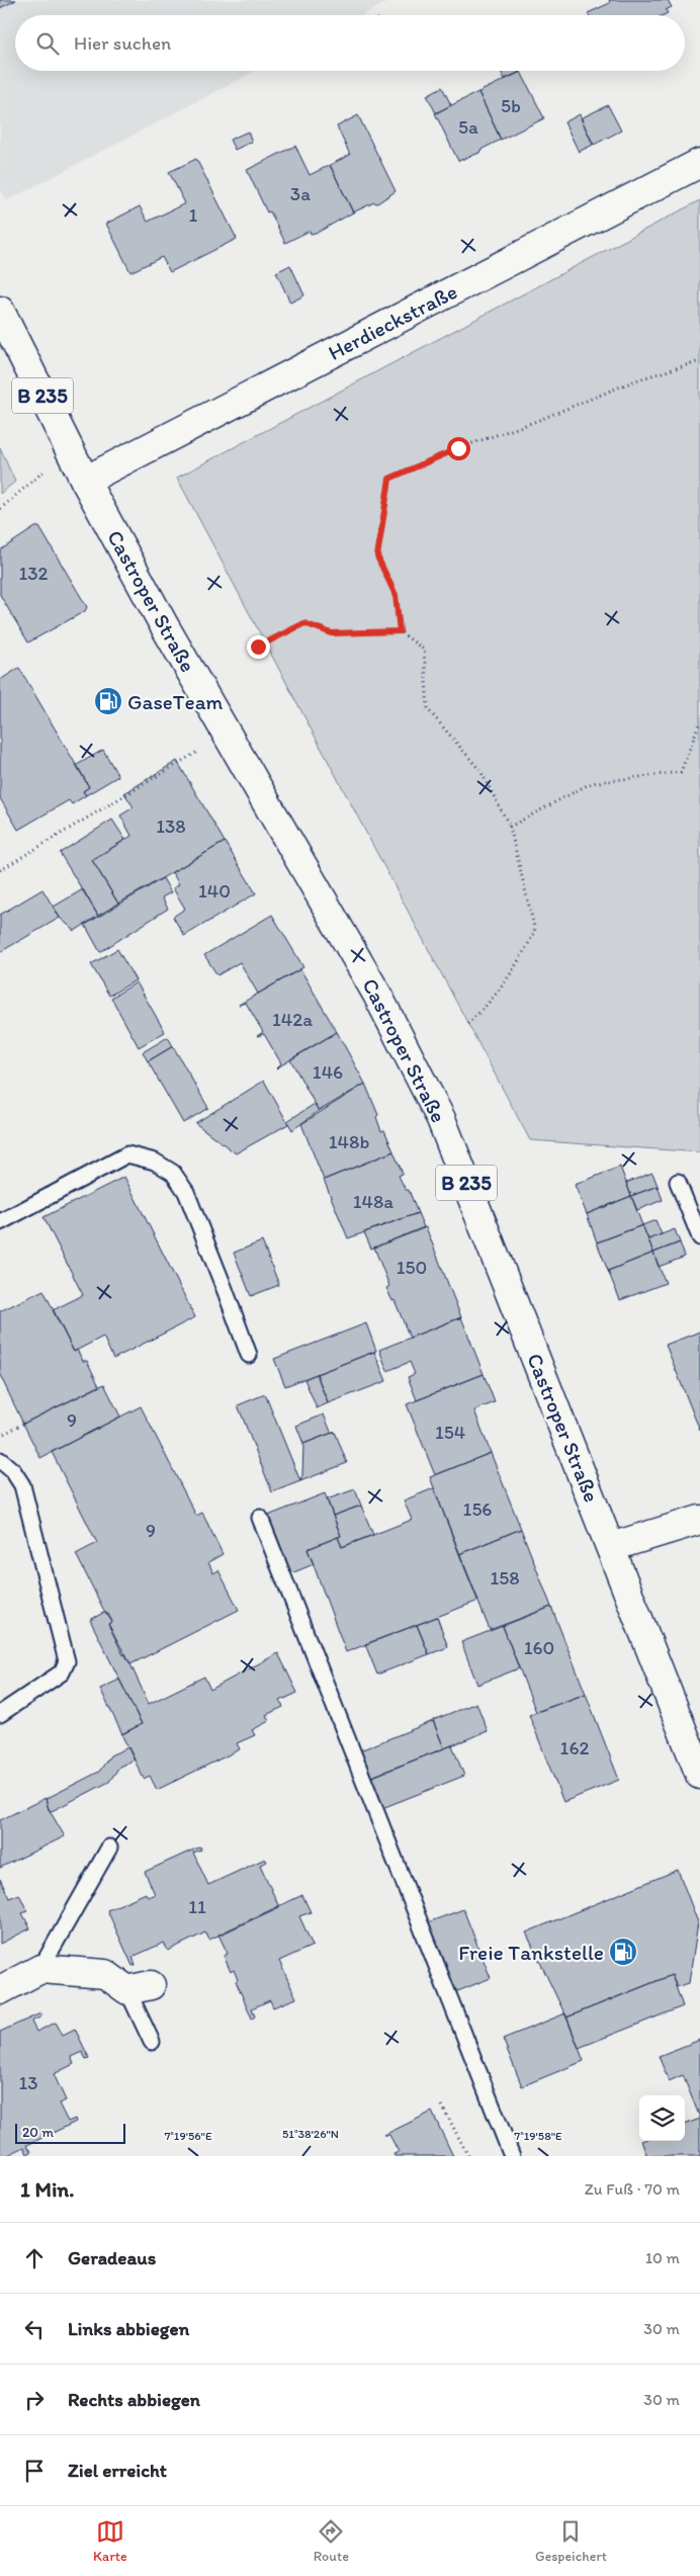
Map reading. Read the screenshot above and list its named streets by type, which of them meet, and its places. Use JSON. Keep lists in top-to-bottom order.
{
  "streets": {
    "main road": ["Herdieckstraße", "B 235", "Castroper Straße"]
  },
  "crossings": [
    ["Herdieckstraße", "Castroper Straße"]
  ],
  "places": {
    "fuel station": ["GaseTeam", "Freie Tankstelle"]
  },
  "house_numbers": [
    "5b",
    "5a",
    "3a",
    "1",
    "132",
    "138",
    "140",
    "142a",
    "146",
    "148b",
    "148a",
    "150",
    "9",
    "154",
    "156",
    "9",
    "158",
    "160",
    "162",
    "11",
    "13"
  ],
  "scale_bar": "20 m",
  "page": {
    "search": "Hier suchen",
    "scale": "20 m",
    "heading": ["1 Min.", "Zu Fuß · 70 m"],
    "list": [
      ["Geradeaus", "10 m"],
      ["Links abbiegen", "30 m"],
      ["Rechts abbiegen", "30 m"],
      "Ziel erreicht"
    ],
    "nav": ["Karte", "Route", "Gespeichert"]
  },
  "coordinates": ["51°38'26\"N", "7°19'56\"E", "7°19'58\"E"]
}
